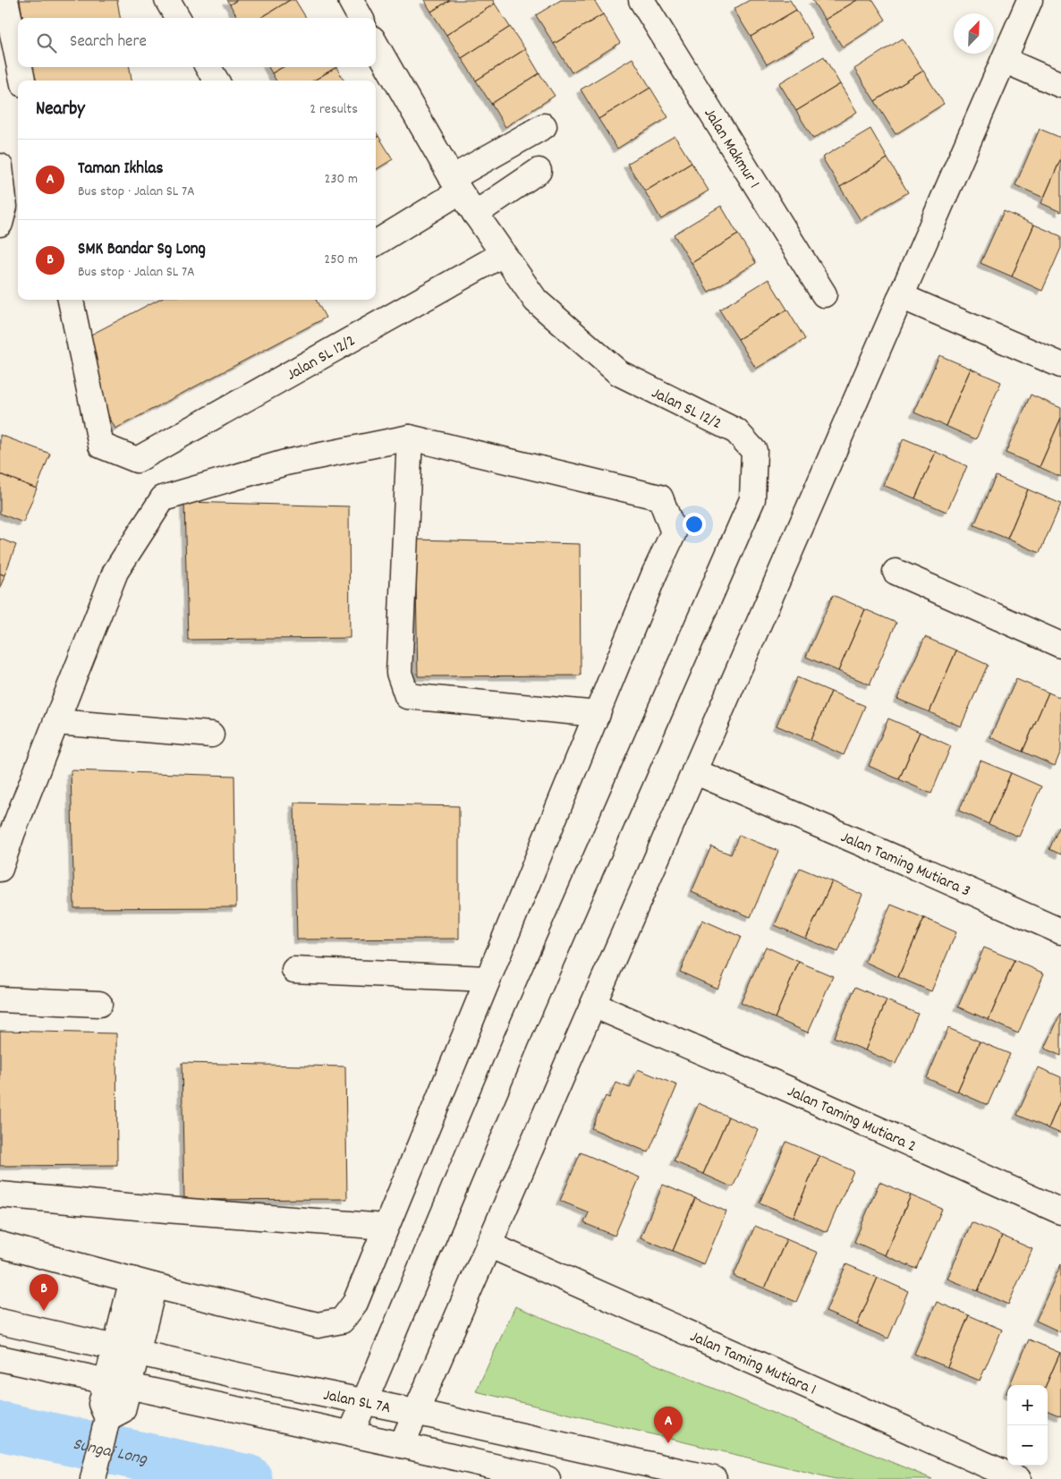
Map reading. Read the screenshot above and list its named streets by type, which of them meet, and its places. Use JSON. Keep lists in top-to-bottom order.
{
  "streets": {
    "street": [
      "Jalan Makmur 1",
      "Jalan SL 12/2",
      "Jalan Taming Mutiara 3",
      "Jalan Taming Mutiara 2",
      "Jalan Taming Mutiara 1",
      "Jalan SL 7A"
    ]
  },
  "crossings": [
    ["Jalan SL 12/2", "Jalan SL 7A"]
  ],
  "water": ["Sungai Long"],
  "north": "top right",
  "page": {
    "search": "Search here",
    "heading": ["Nearby", "2 results"],
    "list": [
      {
        "mark": "A",
        "name": "Taman Ikhlas",
        "note": "Bus stop · Jalan SL 7A",
        "value": "230 m"
      },
      {
        "mark": "B",
        "name": "SMK Bandar Sg Long",
        "note": "Bus stop · Jalan SL 7A",
        "value": "250 m"
      }
    ],
    "pins": ["B", "A"],
    "map_buttons": ["+", "−"]
  }
}
